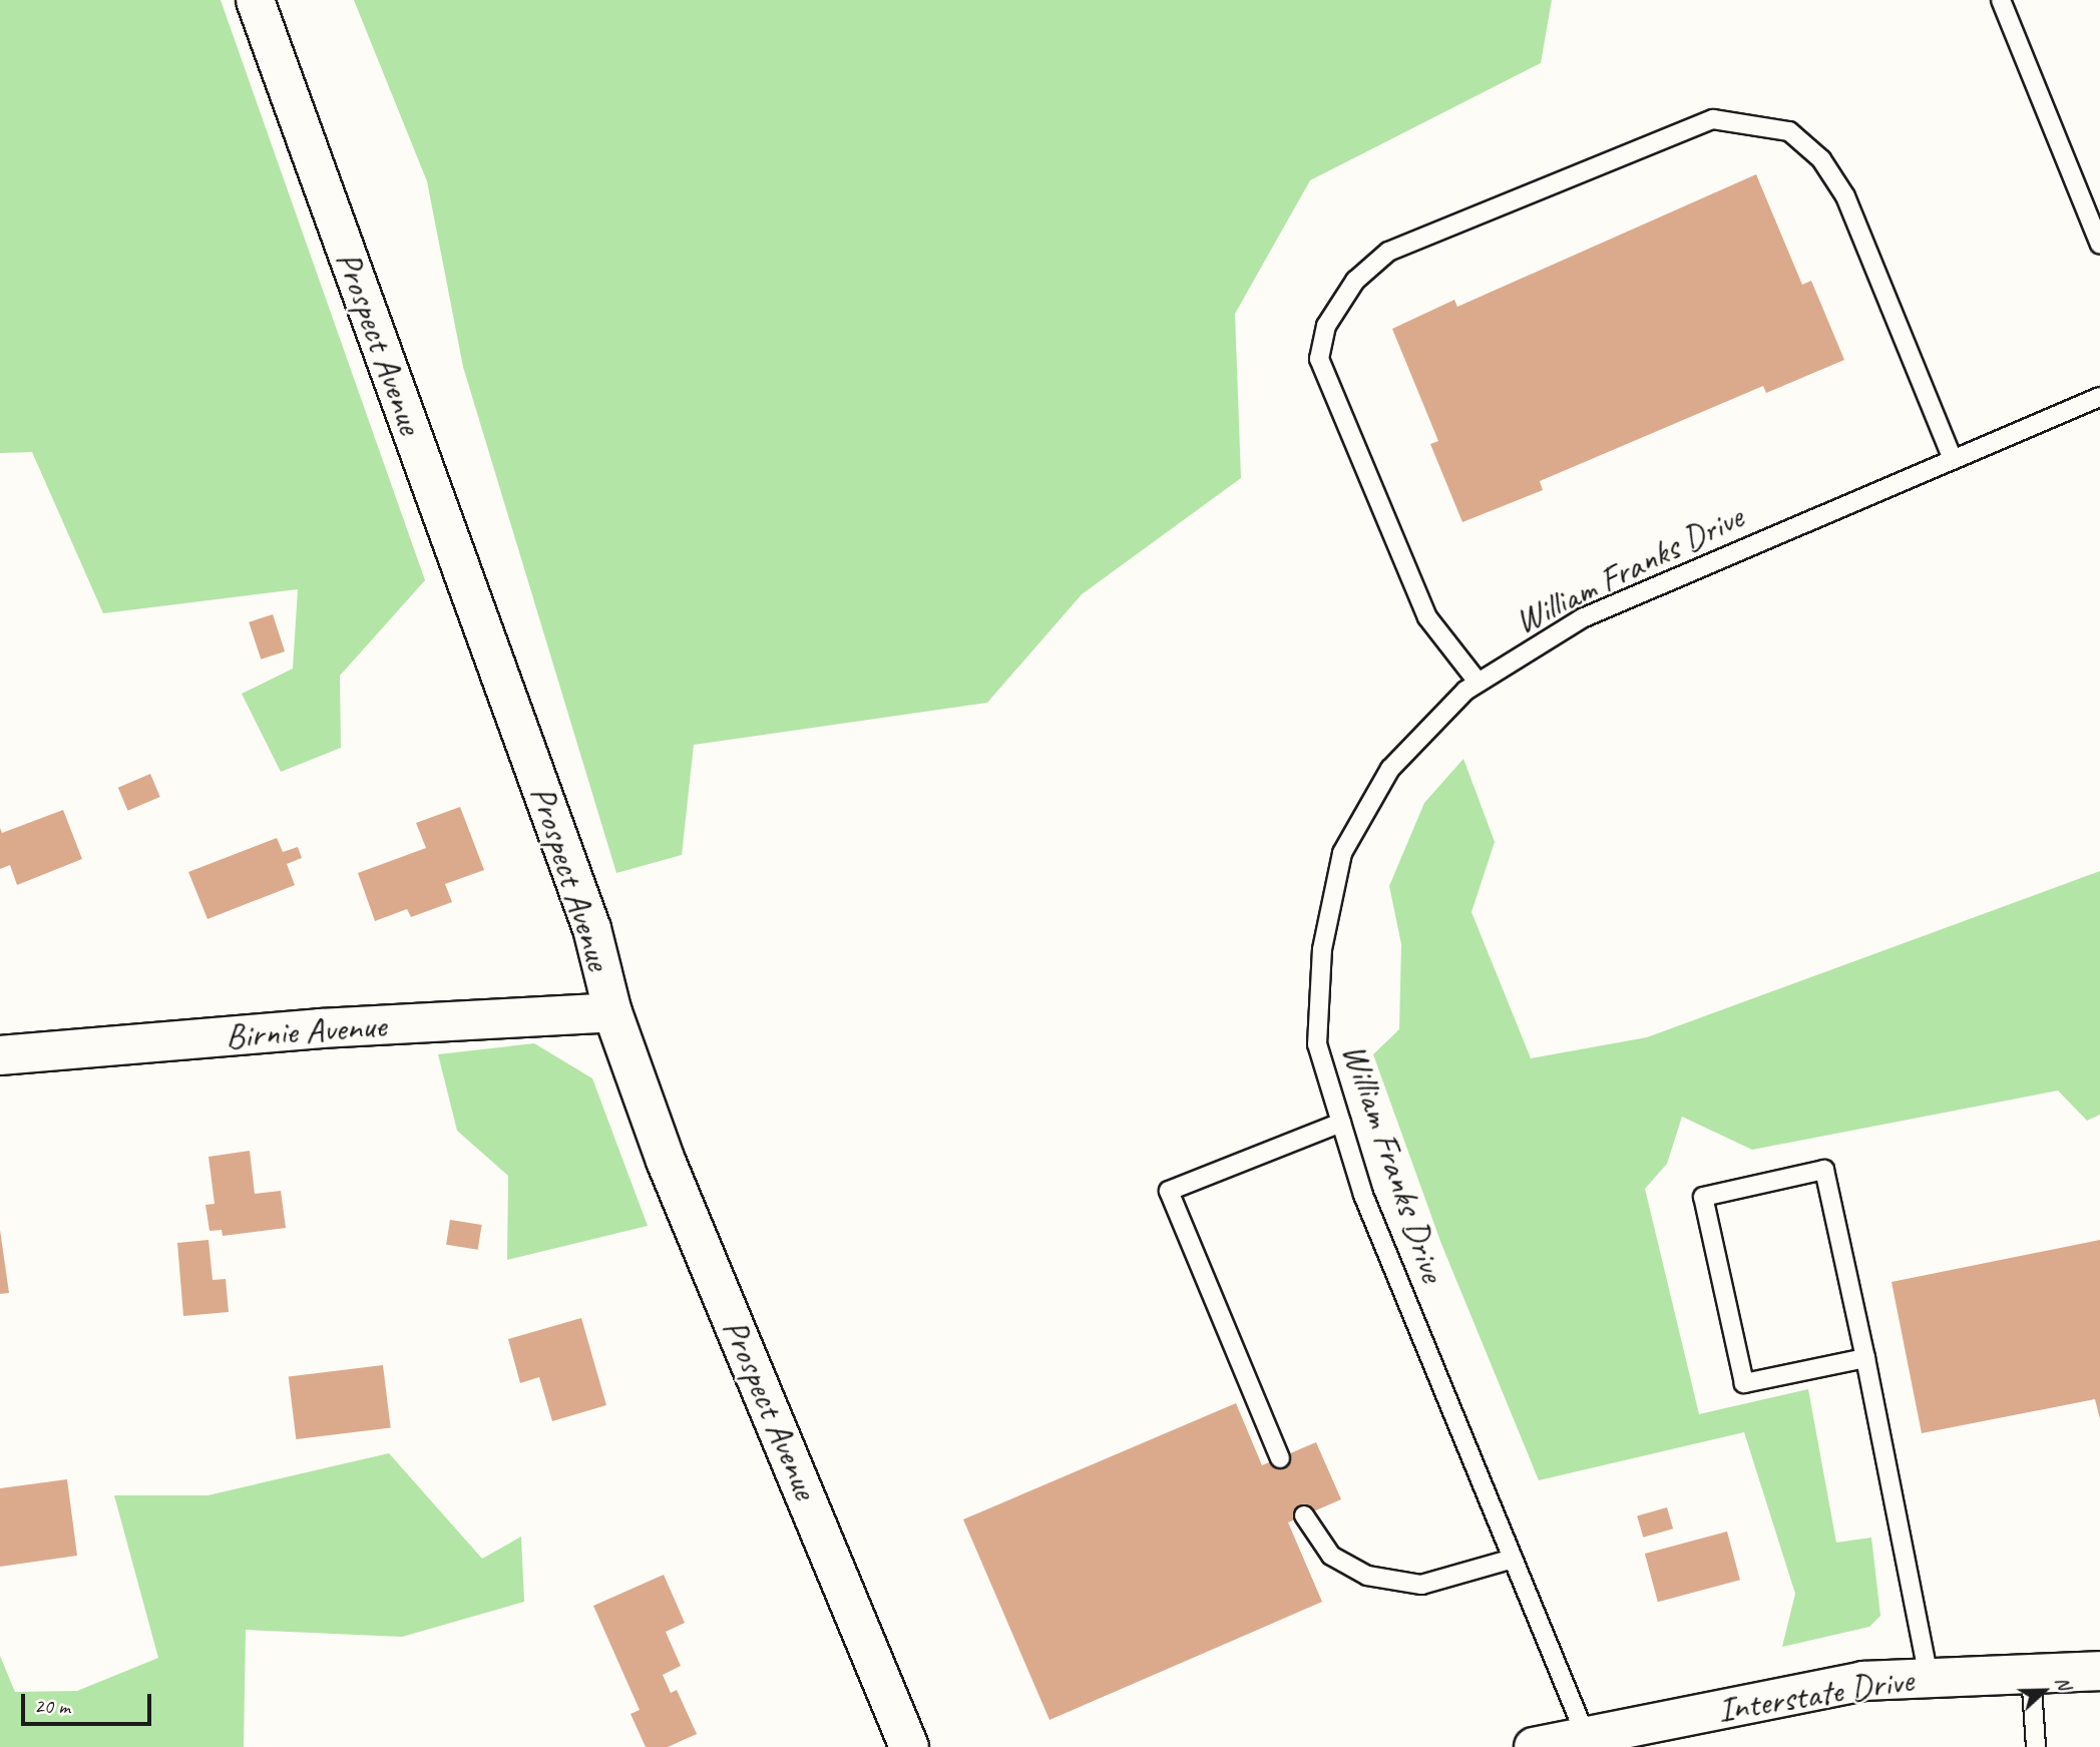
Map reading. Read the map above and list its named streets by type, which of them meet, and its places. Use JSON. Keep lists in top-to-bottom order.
{
  "streets": {
    "street": ["Prospect Avenue", "Birnie Avenue", "Interstate Drive"],
    "lane": ["William Franks Drive"]
  },
  "crossings": [
    ["Prospect Avenue", "Birnie Avenue"],
    ["William Franks Drive", "Interstate Drive"]
  ],
  "scale_bar": "20 m",
  "north": "right"
}
